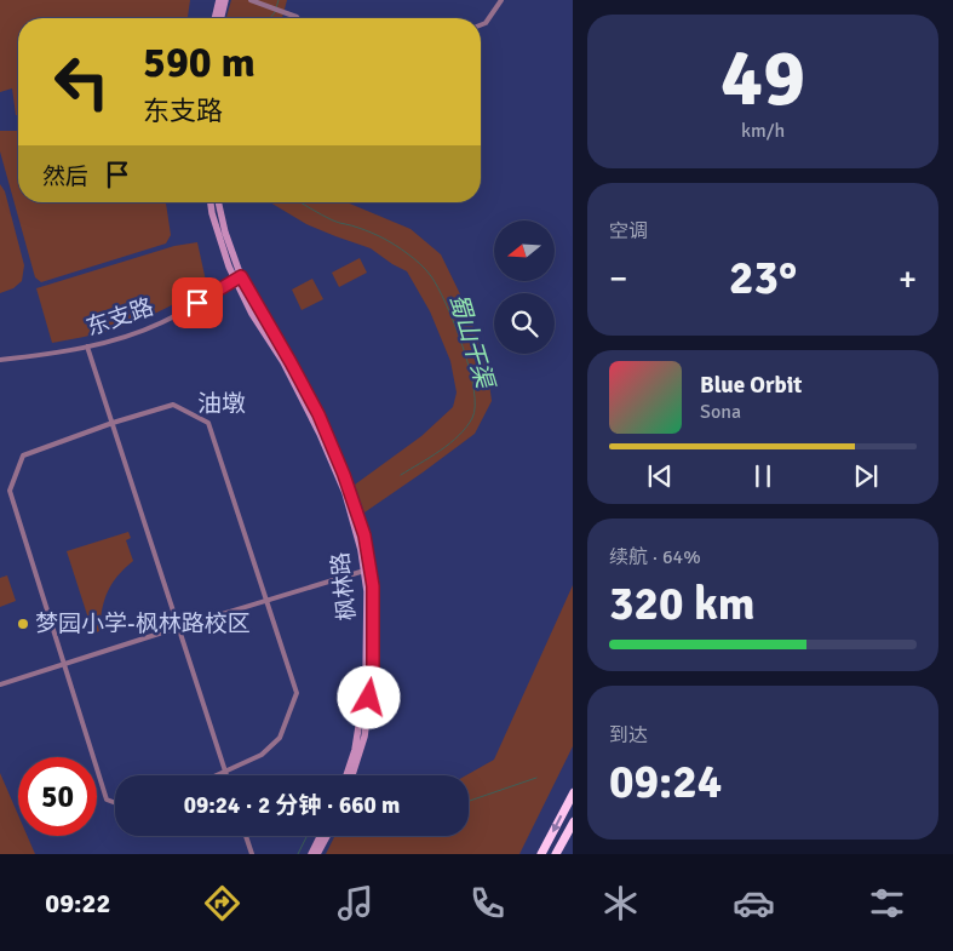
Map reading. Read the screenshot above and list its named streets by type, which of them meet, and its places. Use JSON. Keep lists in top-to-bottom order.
{
  "streets": {
    "main road": ["枫林路"],
    "street": ["东支路"]
  },
  "crossings": [
    ["东支路", "枫林路"]
  ],
  "districts": ["油墩"],
  "water": ["蜀山干渠"],
  "places": ["梦园小学-枫林路校区"],
  "north": "left",
  "page": {
    "tile": [
      ["49", "km/h"],
      "空调",
      ["续航 · 64%", "320 km"],
      ["到达", "09:24"]
    ],
    "turn": ["590 m", "东支路"],
    "then": "然后",
    "heat": ["−", "23°", "+"],
    "song": ["Blue Orbit", "Sona"],
    "limit": "50",
    "trip": "09:24 · 2 分钟 · 660 m",
    "tabs": "09:22"
  }
}
